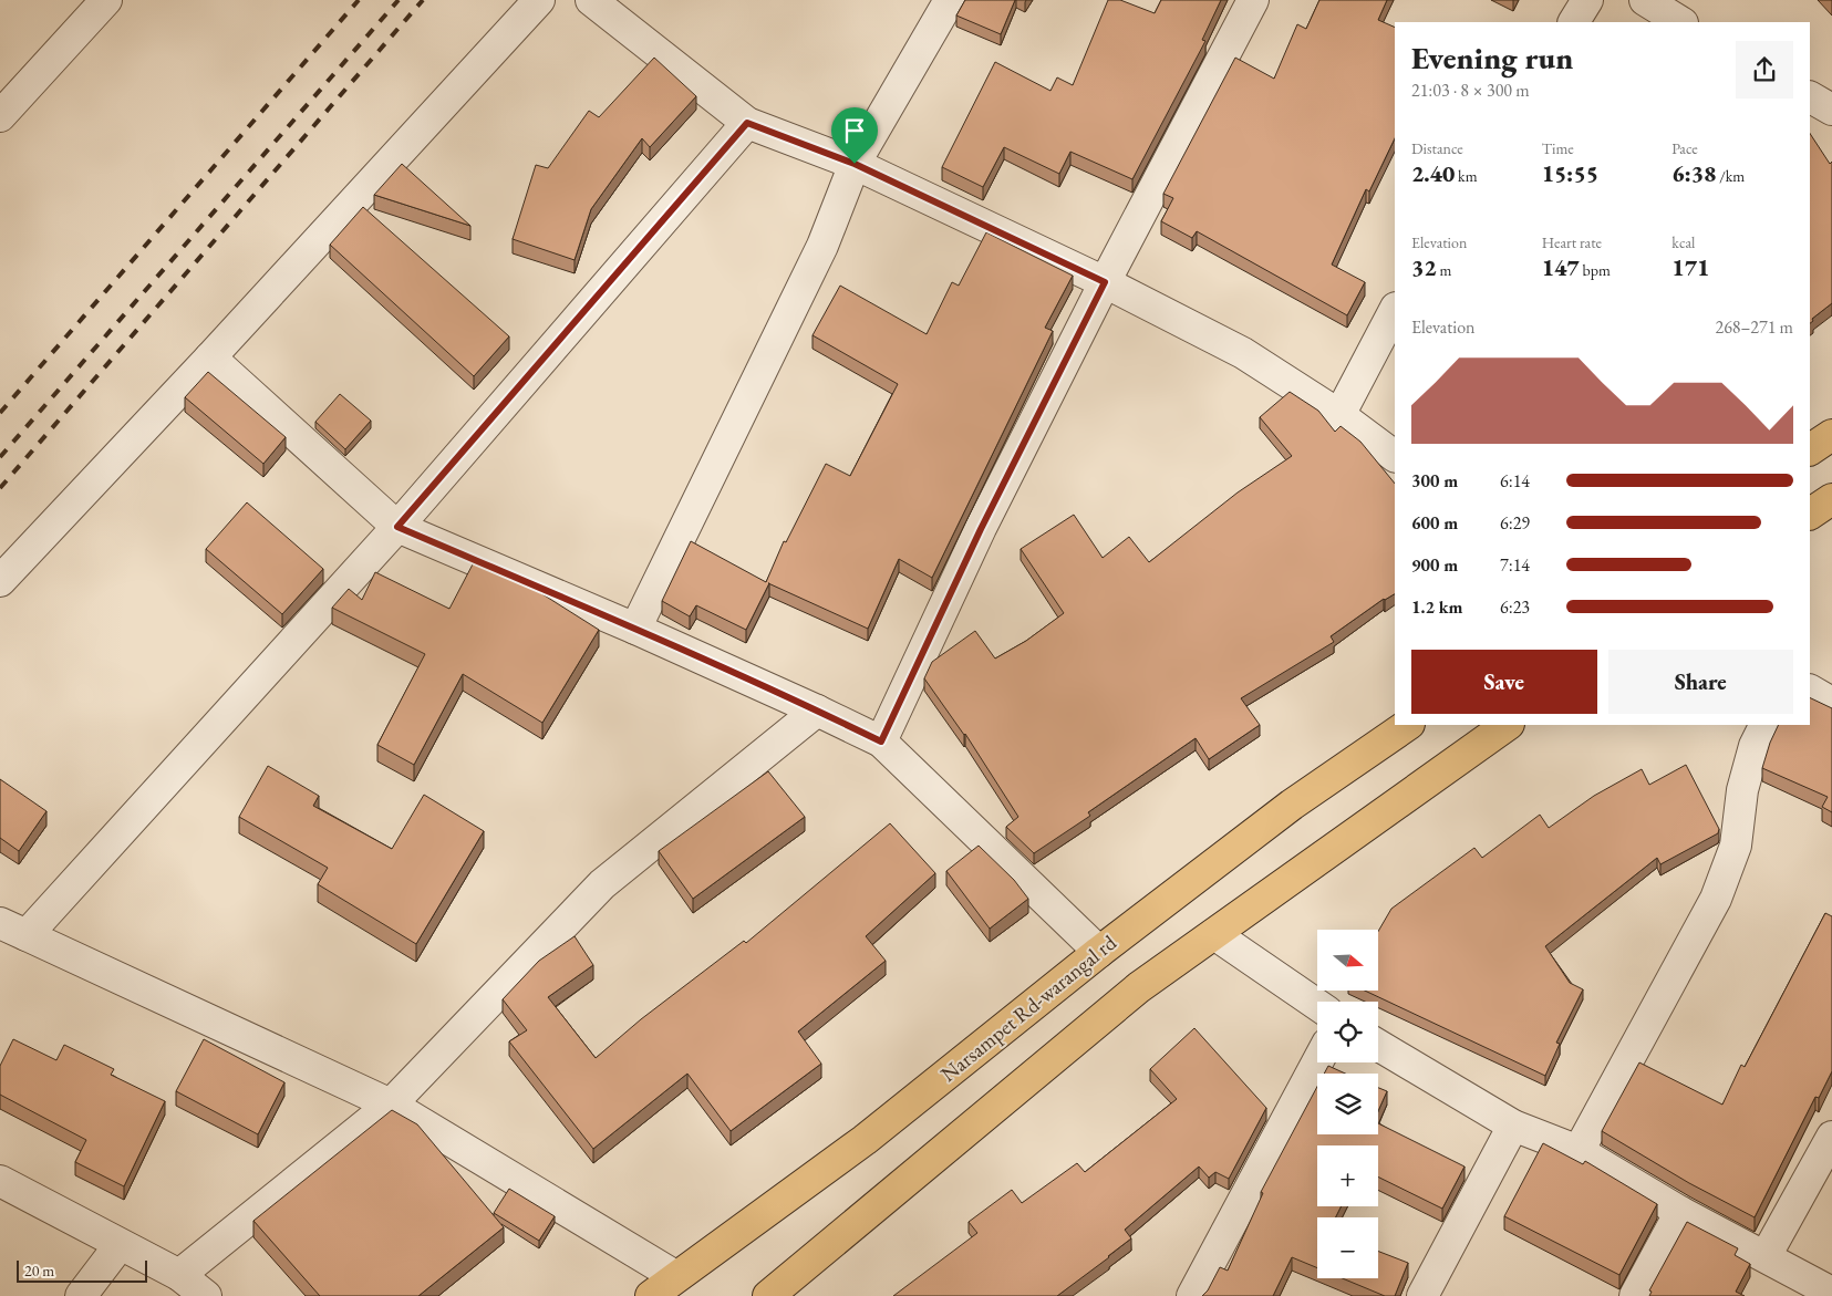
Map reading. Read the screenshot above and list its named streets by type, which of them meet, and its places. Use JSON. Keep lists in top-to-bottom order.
{
  "streets": {
    "main road": ["Narsampet Rd-warangal rd"]
  },
  "scale_bar": "20 m",
  "north": "right",
  "page": {
    "heading": ["Evening run", "21:03 · 8 × 300 m"],
    "stats": [
      ["Distance", "2.40 km"],
      ["Time", "15:55"],
      ["Pace", "6:38 /km"],
      ["Elevation", "32 m"],
      ["Heart rate", "147 bpm"],
      ["kcal", "171"]
    ],
    "chart": ["Elevation", "268–271 m"],
    "list": [
      {
        "name": "300 m",
        "note": "6:14"
      },
      {
        "name": "600 m",
        "note": "6:29"
      },
      {
        "name": "900 m",
        "note": "7:14"
      },
      {
        "name": "1.2 km",
        "note": "6:23"
      }
    ],
    "buttons": ["Save", "Share"],
    "map_buttons": ["+", "−"],
    "scale": "20 m"
  }
}
